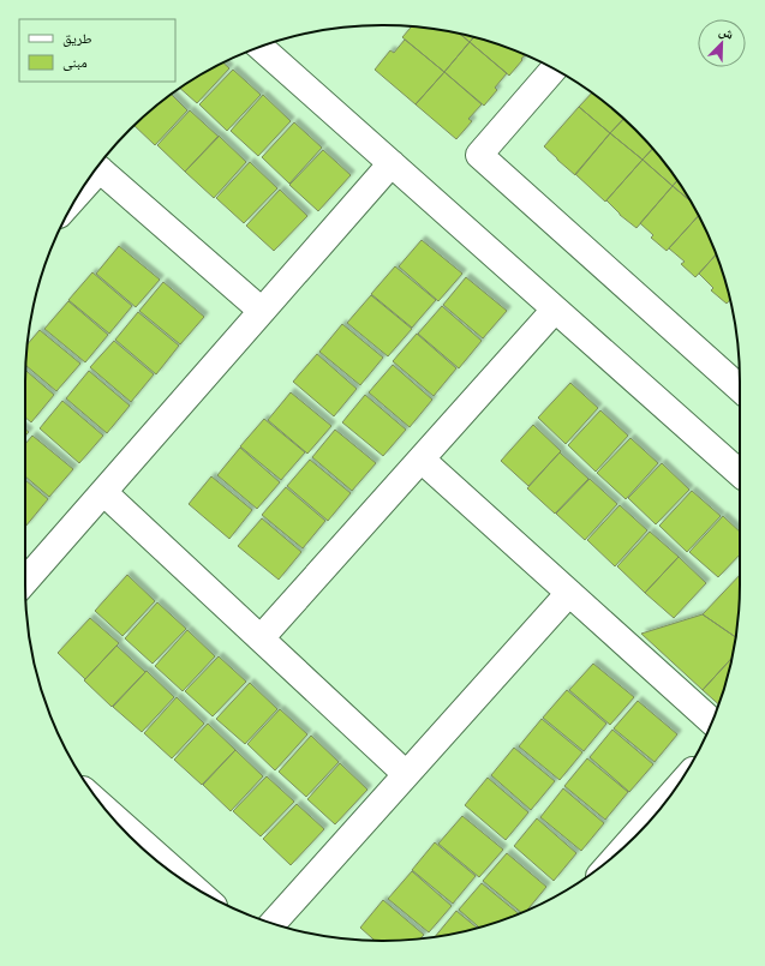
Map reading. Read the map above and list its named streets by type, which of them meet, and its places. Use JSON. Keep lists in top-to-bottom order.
{
  "legend": ["طريق", "مبنى"],
  "north": "top right"
}
